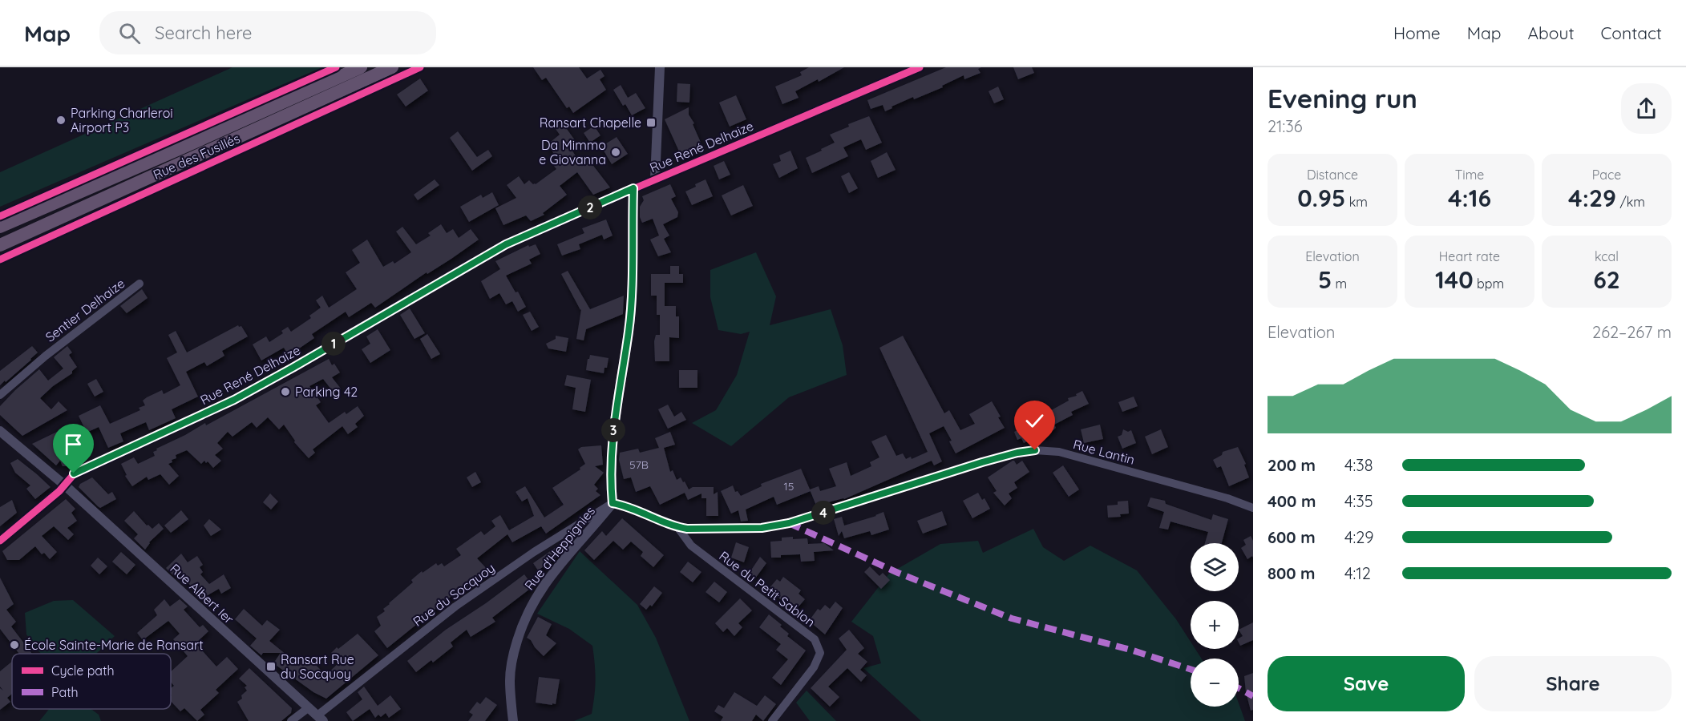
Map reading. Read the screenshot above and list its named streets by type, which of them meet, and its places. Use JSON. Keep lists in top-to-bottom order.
{
  "streets": {
    "highway": ["Rue des Fusillés"],
    "street": [
      "Rue René Delhaize",
      "Sentier Delhaize",
      "Rue Lantin",
      "Rue d'Heppignies",
      "Rue du Petit Sablon",
      "Rue Albert Ier",
      "Rue du Socquoy"
    ]
  },
  "crossings": [
    ["Rue René Delhaize", "Rue d'Heppignies"],
    ["Rue René Delhaize", "Rue Albert Ier"],
    ["Rue Lantin", "Rue d'Heppignies"],
    ["Rue Lantin", "Rue du Petit Sablon"],
    ["Rue Lantin", "Rue du Socquoy"],
    ["Rue d'Heppignies", "Rue du Socquoy"],
    ["Rue Albert Ier", "Rue du Socquoy"]
  ],
  "places": {
    "other": [
      "Parking Charleroi Airport P3",
      "Da Mimmo e Giovanna",
      "Parking 42",
      "École Sainte-Marie de Ransart"
    ],
    "transit": ["Ransart Chapelle", "Ransart Rue du Socquoy"]
  },
  "house_numbers": ["57B", "15"],
  "legend": ["Cycle path", "Path"],
  "page": {
    "header": "Map",
    "search": "Search here",
    "nav": [
      "Home",
      "Map",
      "About",
      "Contact"
    ],
    "heading": ["Evening run", "21:36"],
    "stats": [
      ["Distance", "0.95 km"],
      ["Time", "4:16"],
      ["Pace", "4:29 /km"],
      ["Elevation", "5 m"],
      ["Heart rate", "140 bpm"],
      ["kcal", "62"]
    ],
    "pins": [
      "2",
      "1",
      "3",
      "4"
    ],
    "chart": ["Elevation", "262–267 m"],
    "list": [
      {
        "name": "200 m",
        "note": "4:38"
      },
      {
        "name": "400 m",
        "note": "4:35"
      },
      {
        "name": "600 m",
        "note": "4:29"
      },
      {
        "name": "800 m",
        "note": "4:12"
      }
    ],
    "map_buttons": ["+", "−"],
    "buttons": ["Save", "Share"]
  }
}
